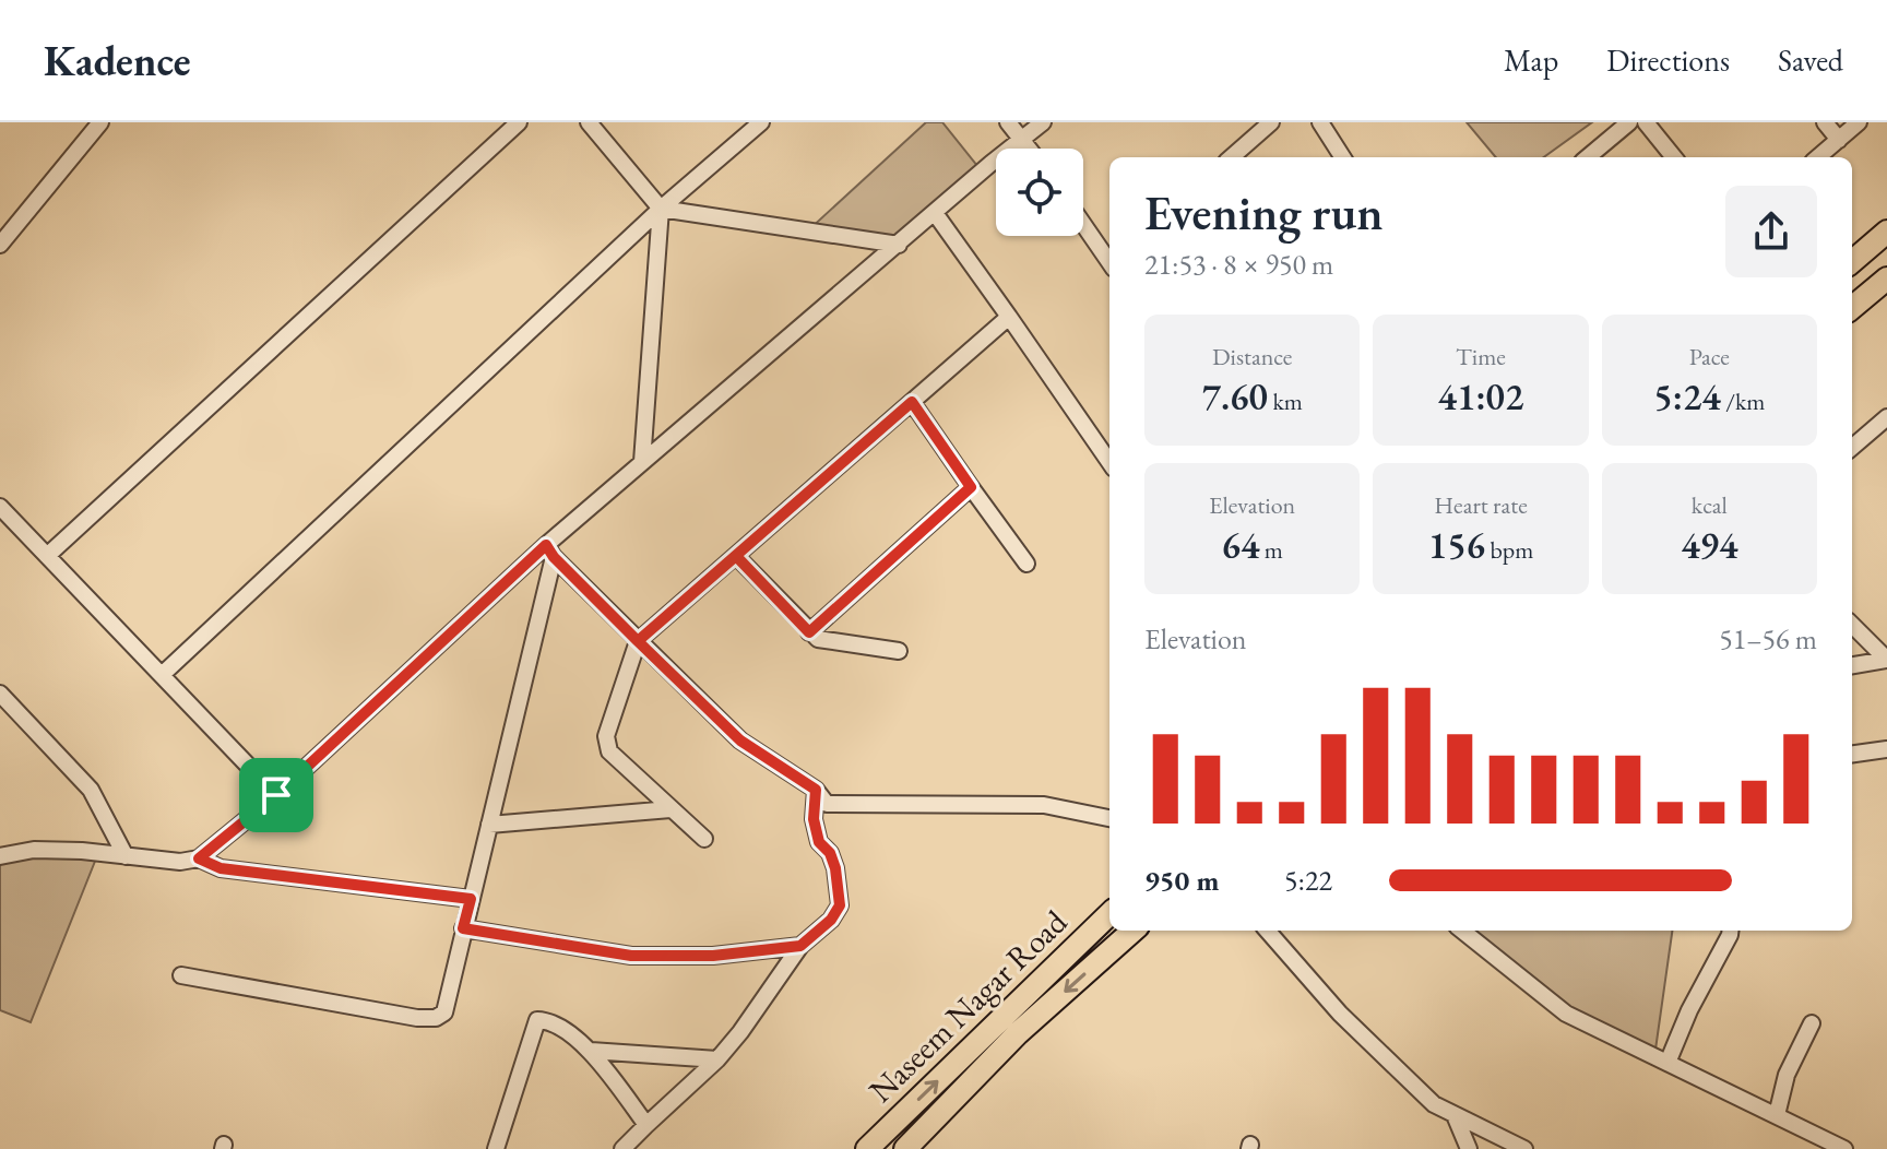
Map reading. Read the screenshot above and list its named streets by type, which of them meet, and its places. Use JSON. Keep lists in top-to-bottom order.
{
  "streets": {
    "main road": ["Naseem Nagar Road"]
  },
  "page": {
    "header": "Kadence",
    "nav": ["Map", "Directions", "Saved"],
    "heading": ["Evening run", "21:53 · 8 × 950 m"],
    "stats": [
      ["Distance", "7.60 km"],
      ["Time", "41:02"],
      ["Pace", "5:24 /km"],
      ["Elevation", "64 m"],
      ["Heart rate", "156 bpm"],
      ["kcal", "494"]
    ],
    "chart": ["Elevation", "51–56 m"],
    "list": [
      {
        "name": "950 m",
        "note": "5:22"
      }
    ]
  }
}
